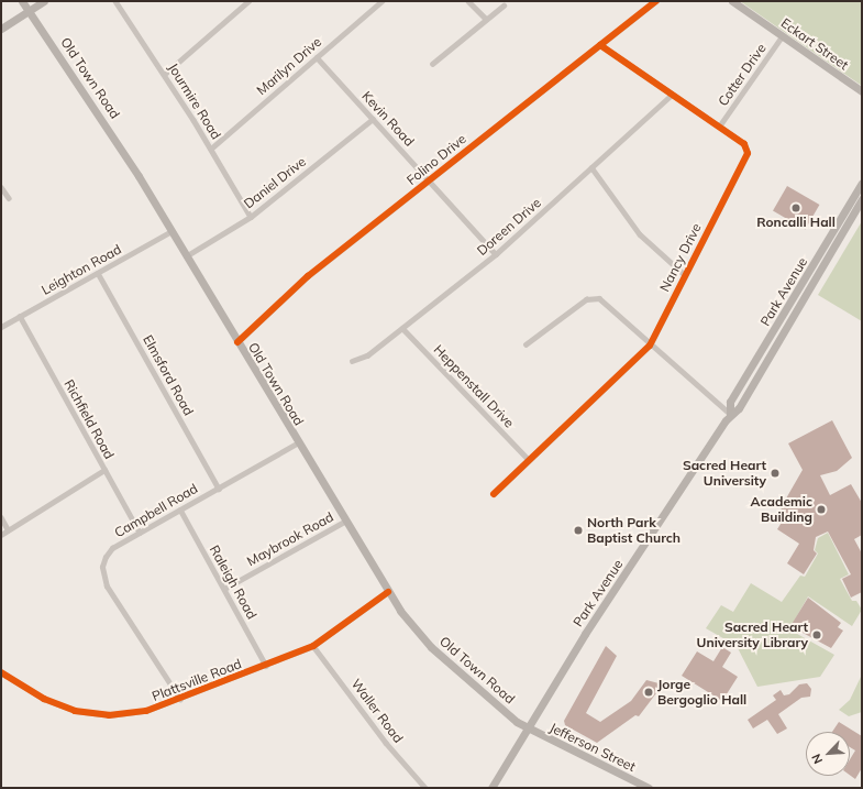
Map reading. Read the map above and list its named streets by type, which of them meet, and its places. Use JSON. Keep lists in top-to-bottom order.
{
  "streets": {
    "main road": [
      "Eckart Street",
      "Old Town Road",
      "Park Avenue",
      "Jefferson Street"
    ],
    "street": [
      "Marilyn Drive",
      "Cotter Drive",
      "Jourmire Road",
      "Kevin Road",
      "Folino Drive",
      "Daniel Drive",
      "Doreen Drive",
      "Nancy Drive",
      "Leighton Road",
      "Elmsford Road",
      "Heppenstall Drive",
      "Richfield Road",
      "Campbell Road",
      "Maybrook Road",
      "Raleigh Road",
      "Plattsville Road",
      "Waller Road"
    ]
  },
  "crossings": [
    ["Eckart Street", "Cotter Drive"],
    ["Marilyn Drive", "Jourmire Road"],
    ["Marilyn Drive", "Kevin Road"],
    ["Cotter Drive", "Nancy Drive"],
    ["Old Town Road", "Folino Drive"],
    ["Old Town Road", "Daniel Drive"],
    ["Old Town Road", "Leighton Road"],
    ["Old Town Road", "Park Avenue"],
    ["Old Town Road", "Campbell Road"],
    ["Old Town Road", "Maybrook Road"],
    ["Old Town Road", "Plattsville Road"],
    ["Old Town Road", "Jefferson Street"],
    ["Jourmire Road", "Daniel Drive"],
    ["Kevin Road", "Folino Drive"],
    ["Kevin Road", "Daniel Drive"],
    ["Kevin Road", "Doreen Drive"],
    ["Folino Drive", "Nancy Drive"],
    ["Doreen Drive", "Nancy Drive"],
    ["Doreen Drive", "Heppenstall Drive"],
    ["Nancy Drive", "Heppenstall Drive"],
    ["Leighton Road", "Elmsford Road"],
    ["Leighton Road", "Richfield Road"],
    ["Park Avenue", "Jefferson Street"],
    ["Elmsford Road", "Campbell Road"],
    ["Richfield Road", "Campbell Road"],
    ["Campbell Road", "Raleigh Road"],
    ["Campbell Road", "Plattsville Road"],
    ["Maybrook Road", "Raleigh Road"],
    ["Raleigh Road", "Plattsville Road"],
    ["Plattsville Road", "Waller Road"]
  ],
  "places": [
    "Roncalli Hall",
    "Sacred Heart University",
    "Academic Building",
    "North Park Baptist Church",
    "Sacred Heart University Library",
    "Jorge Bergoglio Hall"
  ],
  "north": "bottom left"
}
